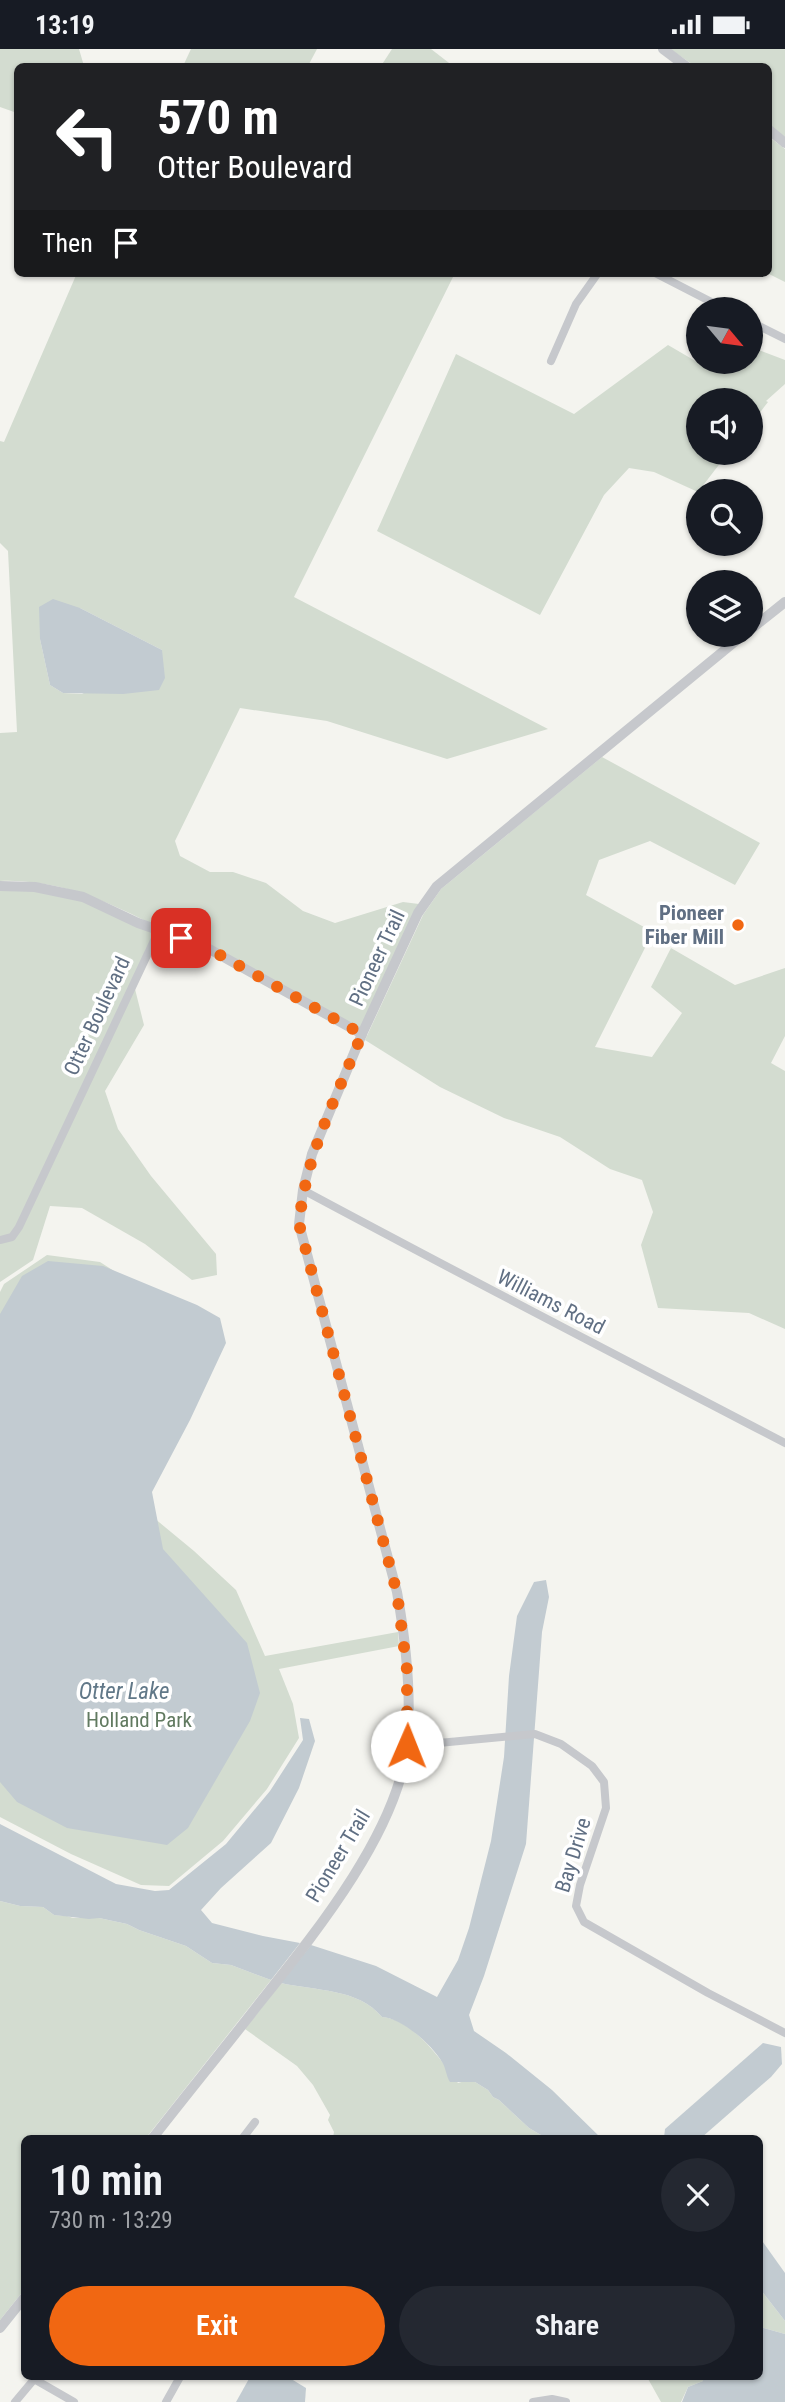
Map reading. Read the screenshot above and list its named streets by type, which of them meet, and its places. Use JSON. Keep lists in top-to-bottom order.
{
  "streets": {
    "street": [
      "Pioneer Trail",
      "Otter Boulevard",
      "Williams Road",
      "Bay Drive"
    ]
  },
  "crossings": [
    ["Pioneer Trail", "Williams Road"],
    ["Pioneer Trail", "Bay Drive"]
  ],
  "water": ["Otter Lake"],
  "parks": ["Holland Park"],
  "places": ["Pioneer Fiber Mill"],
  "north": "bottom right",
  "page": {
    "status": "13:19",
    "turn": ["570 m", "Otter Boulevard"],
    "then": "Then",
    "heading": ["10 min", "730 m · 13:29"],
    "buttons": ["Exit", "Share"]
  }
}
